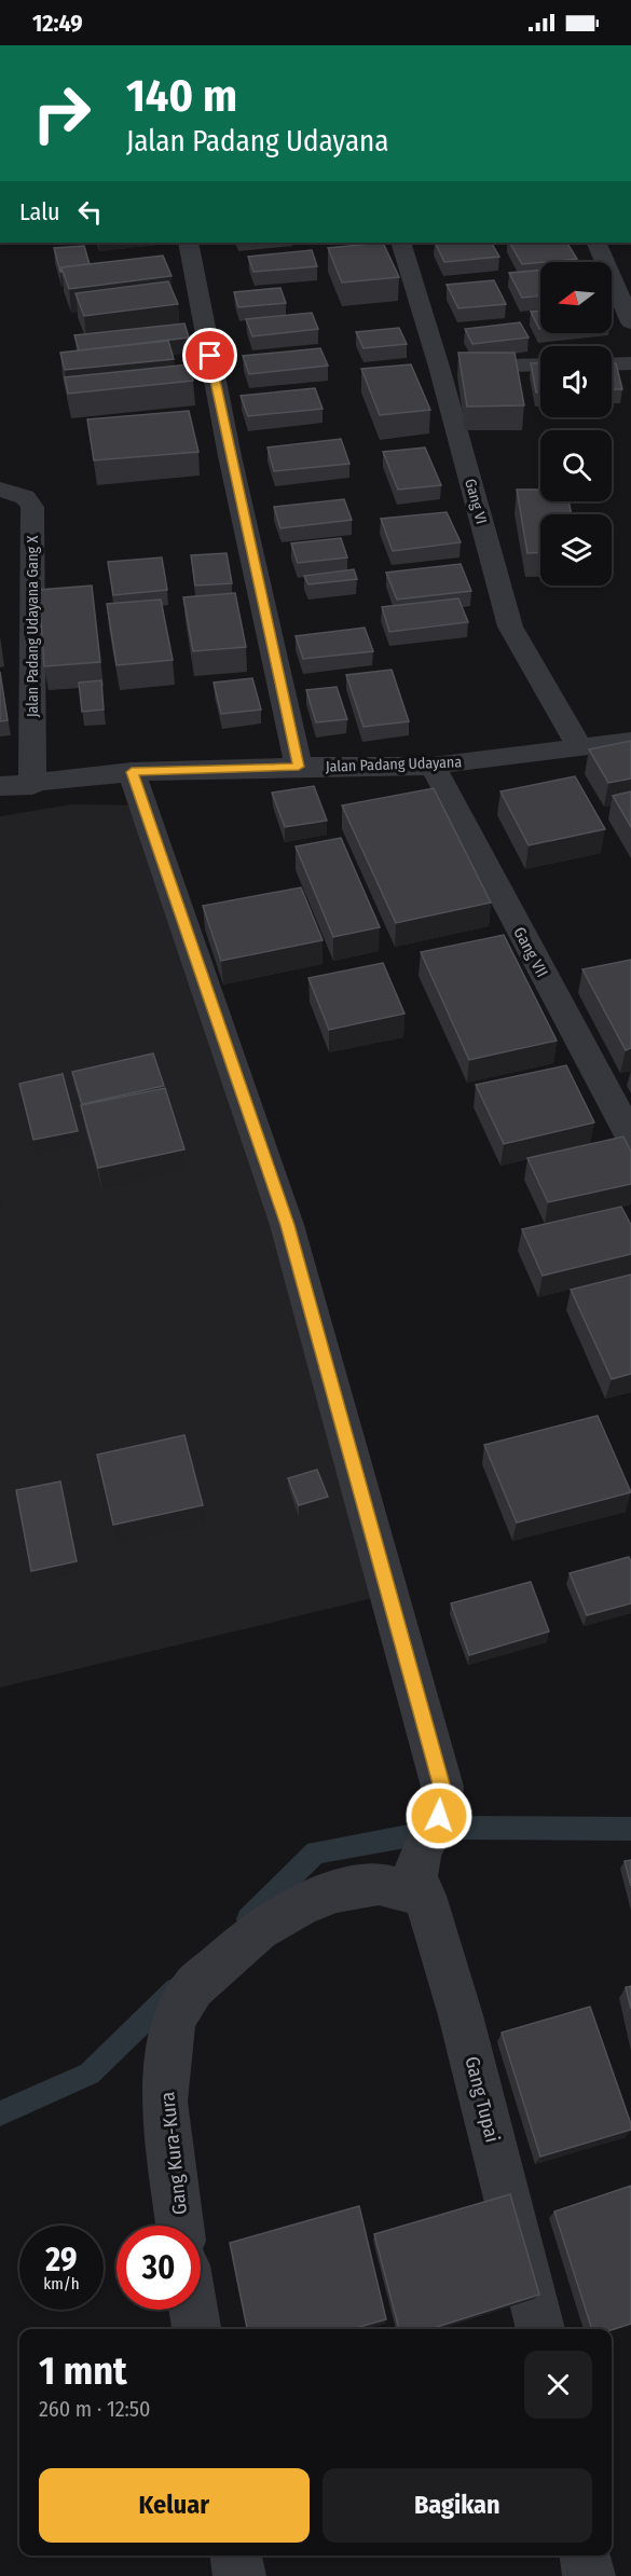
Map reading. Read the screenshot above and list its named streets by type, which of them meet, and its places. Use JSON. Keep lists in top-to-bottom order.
{
  "streets": {
    "street": [
      "Gang VI",
      "Jalan Padang Udayana Gang X",
      "Jalan Padang Udayana",
      "Gang VII",
      "Gang Tupai",
      "Gang Kura-Kura"
    ]
  },
  "crossings": [
    ["Gang VI", "Jalan Padang Udayana"],
    ["Jalan Padang Udayana Gang X", "Jalan Padang Udayana"],
    ["Jalan Padang Udayana", "Gang VII"],
    ["Gang Tupai", "Gang Kura-Kura"]
  ],
  "north": "left",
  "page": {
    "status": "12:49",
    "turn": ["140 m", "Jalan Padang Udayana"],
    "then": "Lalu",
    "speed": "29 km/h",
    "limit": "30",
    "heading": ["1 mnt", "260 m · 12:50"],
    "buttons": ["Keluar", "Bagikan"]
  }
}
